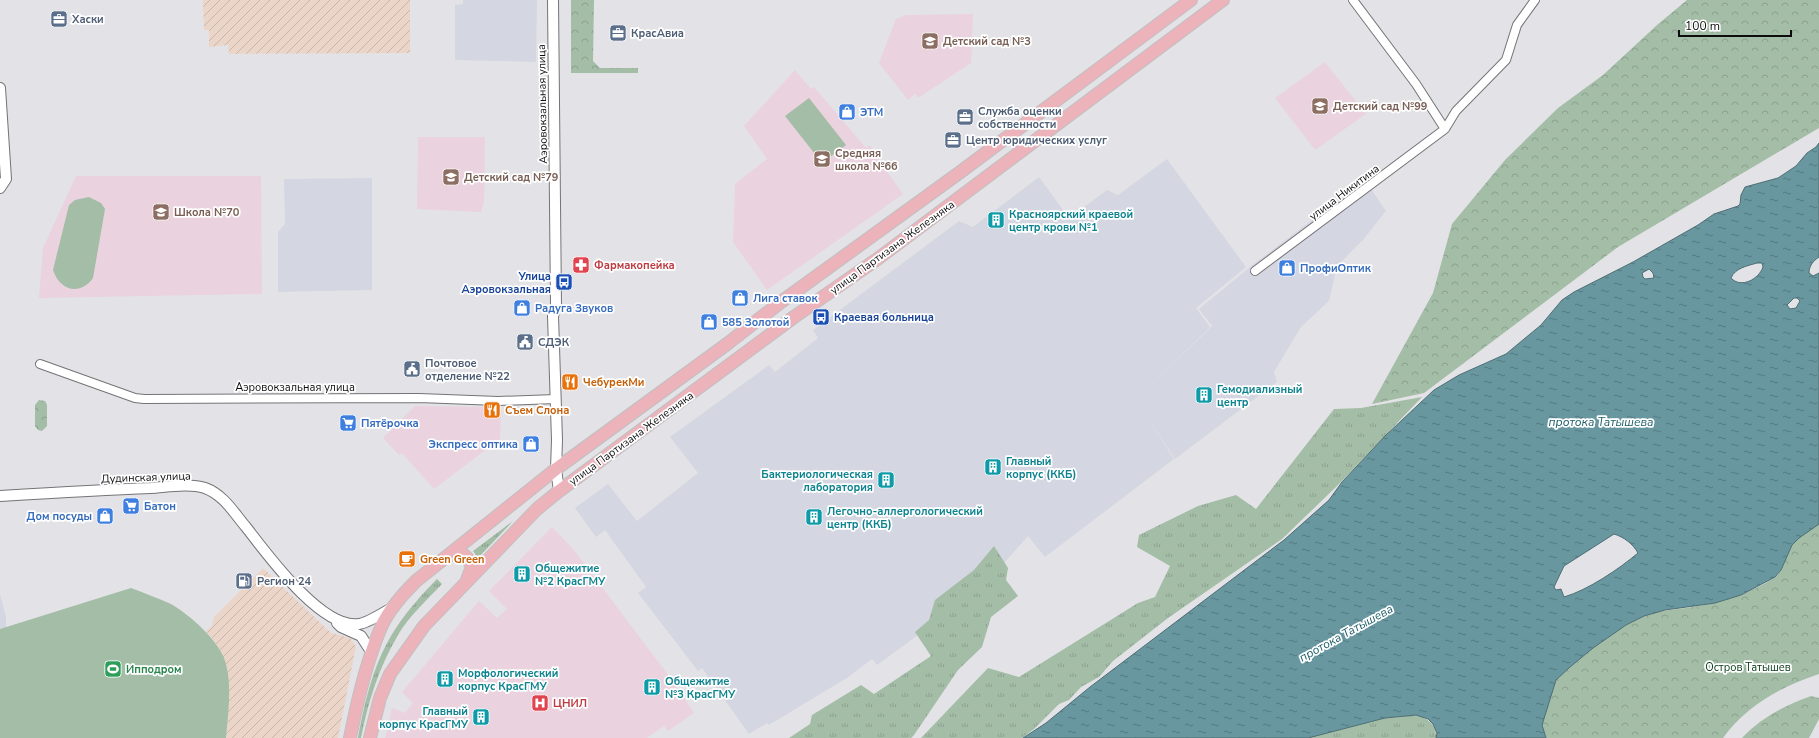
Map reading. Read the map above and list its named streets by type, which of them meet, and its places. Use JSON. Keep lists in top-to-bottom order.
{
  "streets": {
    "main road": ["улица Партизана Железняка"],
    "street": ["Аэровокзальная улица", "улица Никитина", "Дудинская улица"]
  },
  "crossings": [
    ["Аэровокзальная улица", "улица Партизана Железняка"],
    ["улица Партизана Железняка", "Дудинская улица"]
  ],
  "water": ["протока Татышева"],
  "parks": ["Остров Татышев"],
  "places": {
    "office": [
      "Хаски",
      "КрасАвиа",
      "Служба оценки собственности",
      "Центр юридических услуг"
    ],
    "school or university": [
      "Детский сад №3",
      "Детский сад №99",
      "Средняя школа №66",
      "Детский сад №79",
      "Школа №70"
    ],
    "shop": [
      "ЭТМ",
      "ПрофиОптик",
      "Лига ставок",
      "Радуга Звуков",
      "585 Золотой",
      "Экспресс оптика",
      "Дом посуды"
    ],
    "building": [
      "Красноярский краевой центр крови №1",
      "Гемодиализный центр",
      "Главный корпус (ККБ)",
      "Бактериологическая лаборатория",
      "Легочно-аллергологический центр (ККБ)",
      "Общежитие №2 КрасГМУ",
      "Морфологический корпус КрасГМУ",
      "Общежитие №3 КрасГМУ",
      "Главный корпус КрасГМУ"
    ],
    "pharmacy": ["Фармакопейка"],
    "bus stop": ["Улица Аэровокзальная", "Краевая больница"],
    "public building": ["СДЭК", "Почтовое отделение №22"],
    "restaurant": ["ЧебурекМи", "Съем Слона"],
    "supermarket": ["Пятёрочка", "Батон"],
    "cafe": ["Green Green"],
    "fuel station": ["Регион 24"],
    "sports": ["Ипподром"],
    "hospital": ["ЦНИЛ"]
  },
  "scale_bar": "100 m"
}
